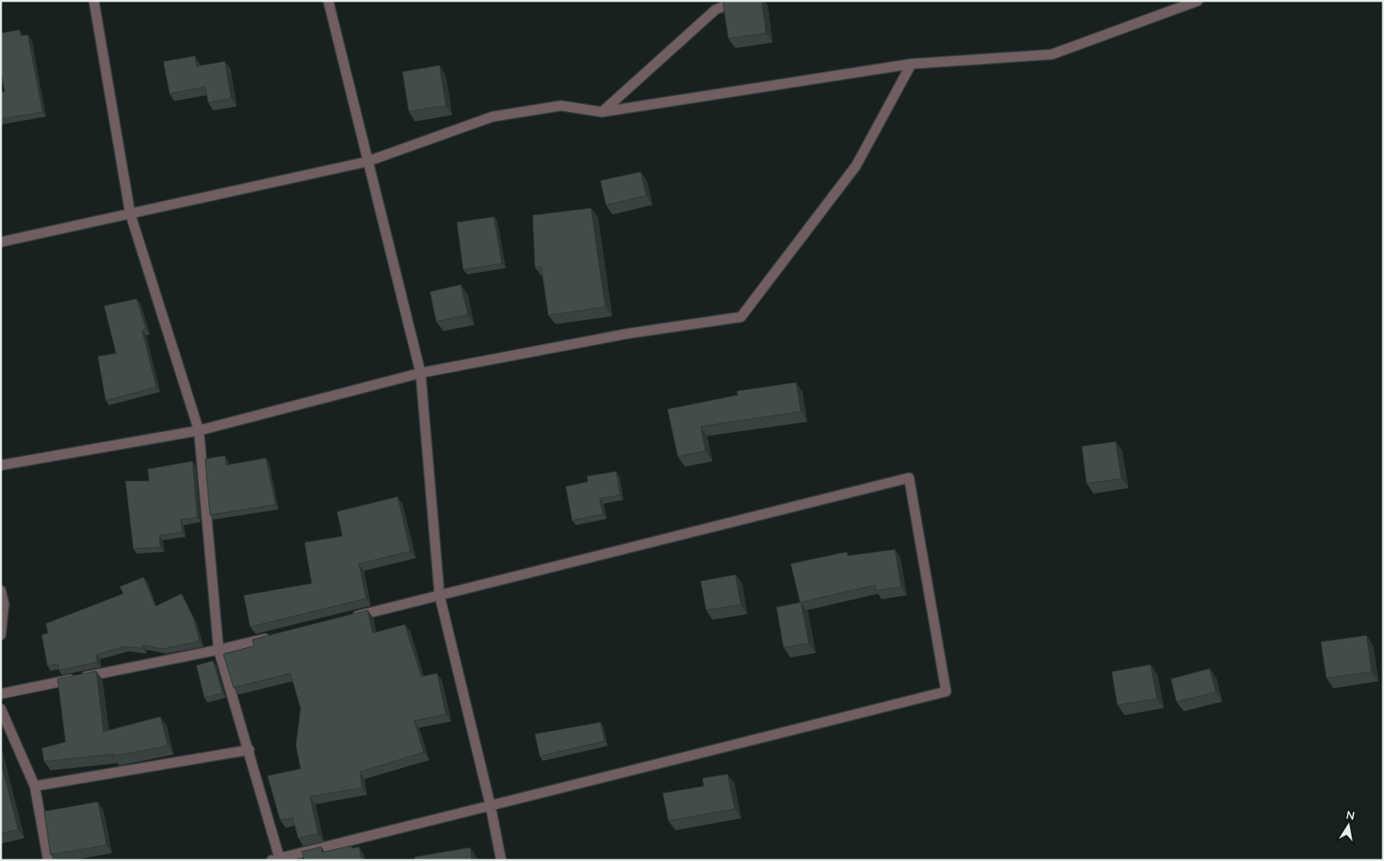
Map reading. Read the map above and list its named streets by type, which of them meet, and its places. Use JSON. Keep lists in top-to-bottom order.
{
  "north": "top"
}
